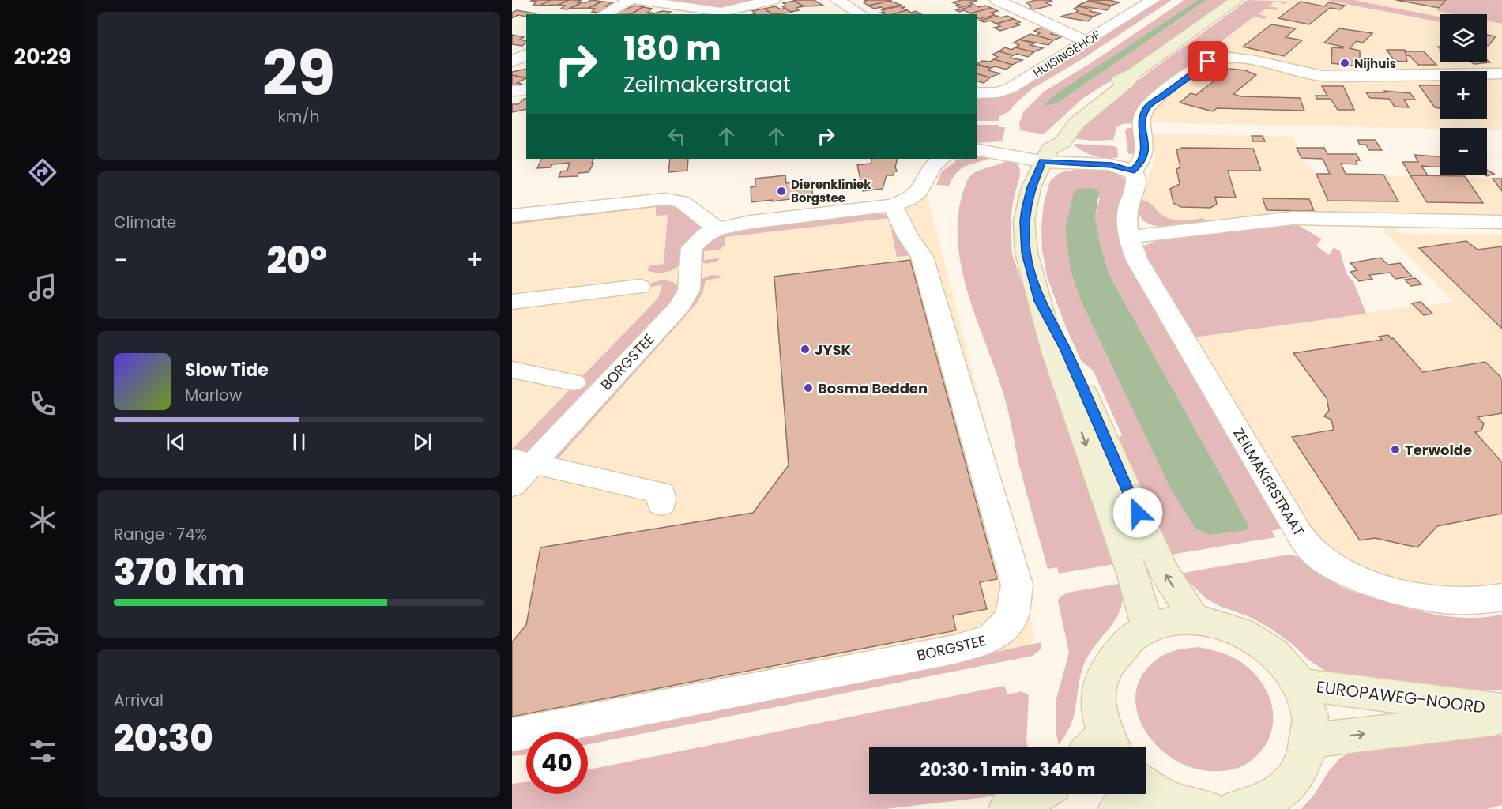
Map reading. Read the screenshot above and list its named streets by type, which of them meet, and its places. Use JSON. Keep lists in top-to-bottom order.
{
  "streets": {
    "street": [
      "HUISINGEHOF",
      "BORGSTEE",
      "ZEILMAKERSTRAAT",
      "EUROPAWEG-NOORD"
    ]
  },
  "places": [
    "Nijhuis",
    "Dierenkliniek Borgstee",
    "JYSK",
    "Bosma Bedden",
    "Terwolde"
  ],
  "page": {
    "tabs": "20:29",
    "tile": [
      ["29", "km/h"],
      "Climate",
      ["Range · 74%", "370 km"],
      ["Arrival", "20:30"]
    ],
    "map_buttons": ["+", "−"],
    "turn": ["180 m", "Zeilmakerstraat"],
    "heat": ["−", "20°", "+"],
    "song": ["Slow Tide", "Marlow"],
    "limit": "40",
    "trip": "20:30 · 1 min · 340 m"
  }
}
